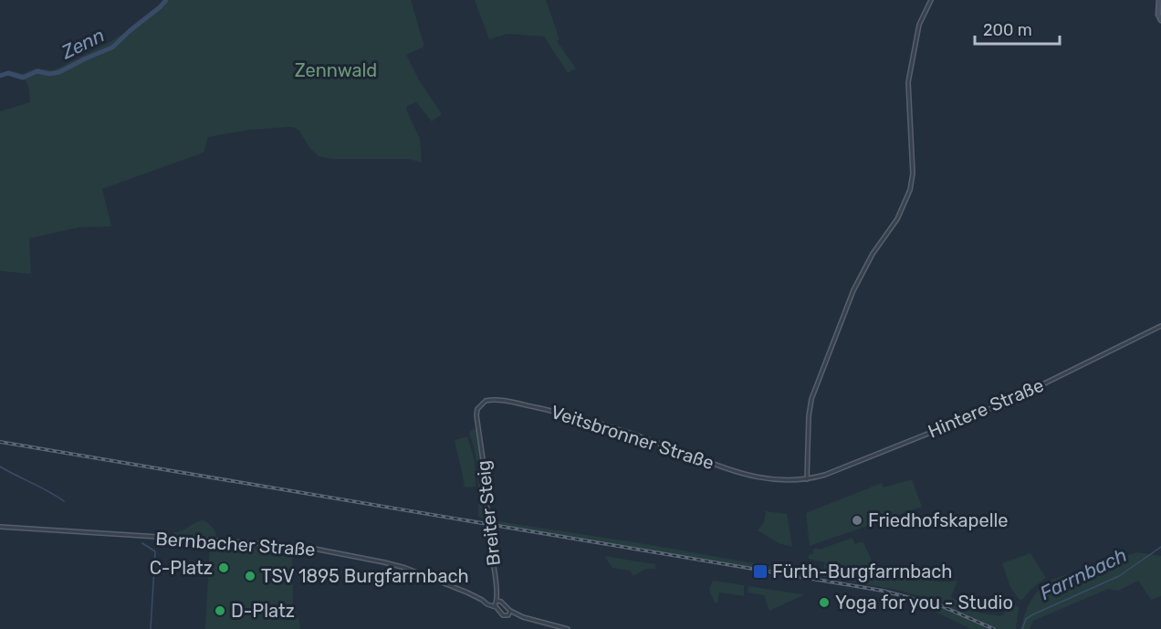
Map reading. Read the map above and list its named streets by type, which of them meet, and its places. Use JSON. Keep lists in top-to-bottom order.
{
  "streets": {
    "street": [
      "Hintere Straße",
      "Veitsbronner Straße",
      "Breiter Steig",
      "Bernbacher Straße"
    ]
  },
  "crossings": [
    ["Hintere Straße", "Veitsbronner Straße"],
    ["Veitsbronner Straße", "Breiter Steig"],
    ["Breiter Steig", "Bernbacher Straße"]
  ],
  "water": ["Zenn", "Farrnbach"],
  "parks": ["Zennwald"],
  "places": {
    "other": [
      "Friedhofskapelle",
      "C-Platz",
      "TSV 1895 Burgfarrnbach",
      "Yoga for you - Studio",
      "D-Platz"
    ],
    "transit": ["Fürth-Burgfarrnbach"]
  },
  "scale_bar": "200 m"
}
